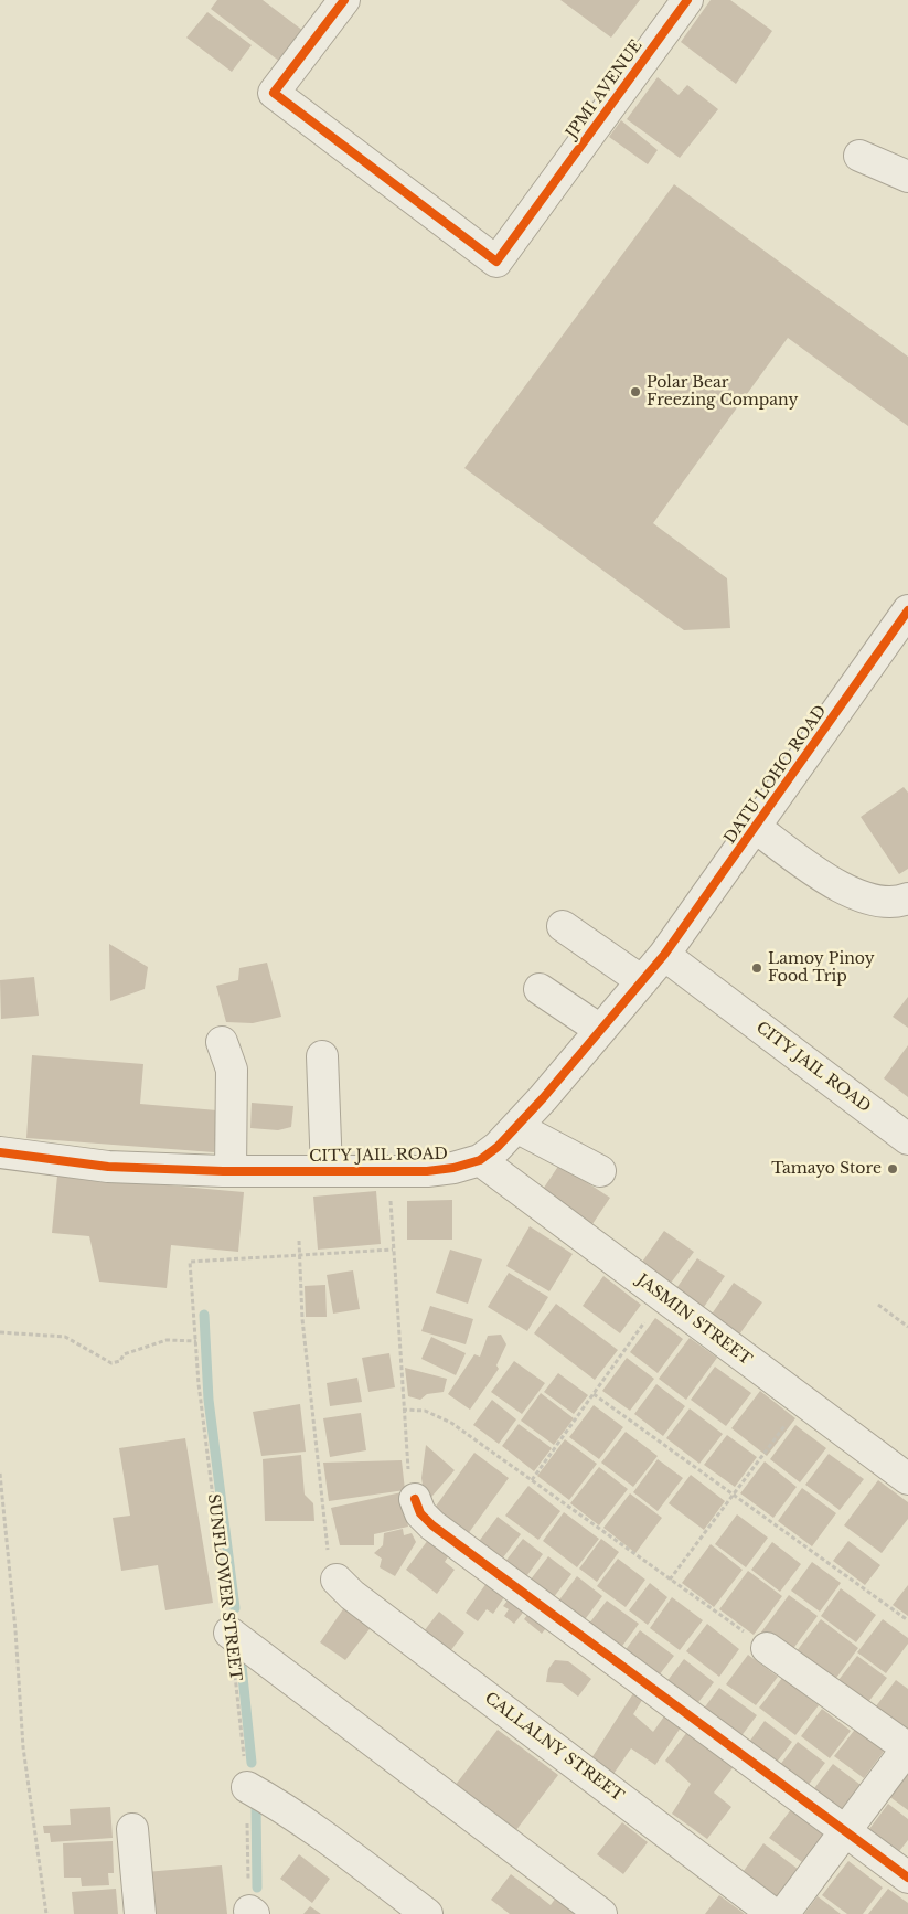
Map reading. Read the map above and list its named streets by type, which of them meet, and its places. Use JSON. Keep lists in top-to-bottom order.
{
  "streets": {
    "street": [
      "JPMI AVENUE",
      "DATU LOHO ROAD",
      "CITY JAIL ROAD",
      "JASMIN STREET",
      "CALLALNY STREET"
    ],
    "path": ["SUNFLOWER STREET"]
  },
  "crossings": [
    ["DATU LOHO ROAD", "CITY JAIL ROAD"],
    ["CITY JAIL ROAD", "JASMIN STREET"]
  ],
  "places": ["Polar Bear Freezing Company", "Lamoy Pinoy Food Trip", "Tamayo Store"]
}
